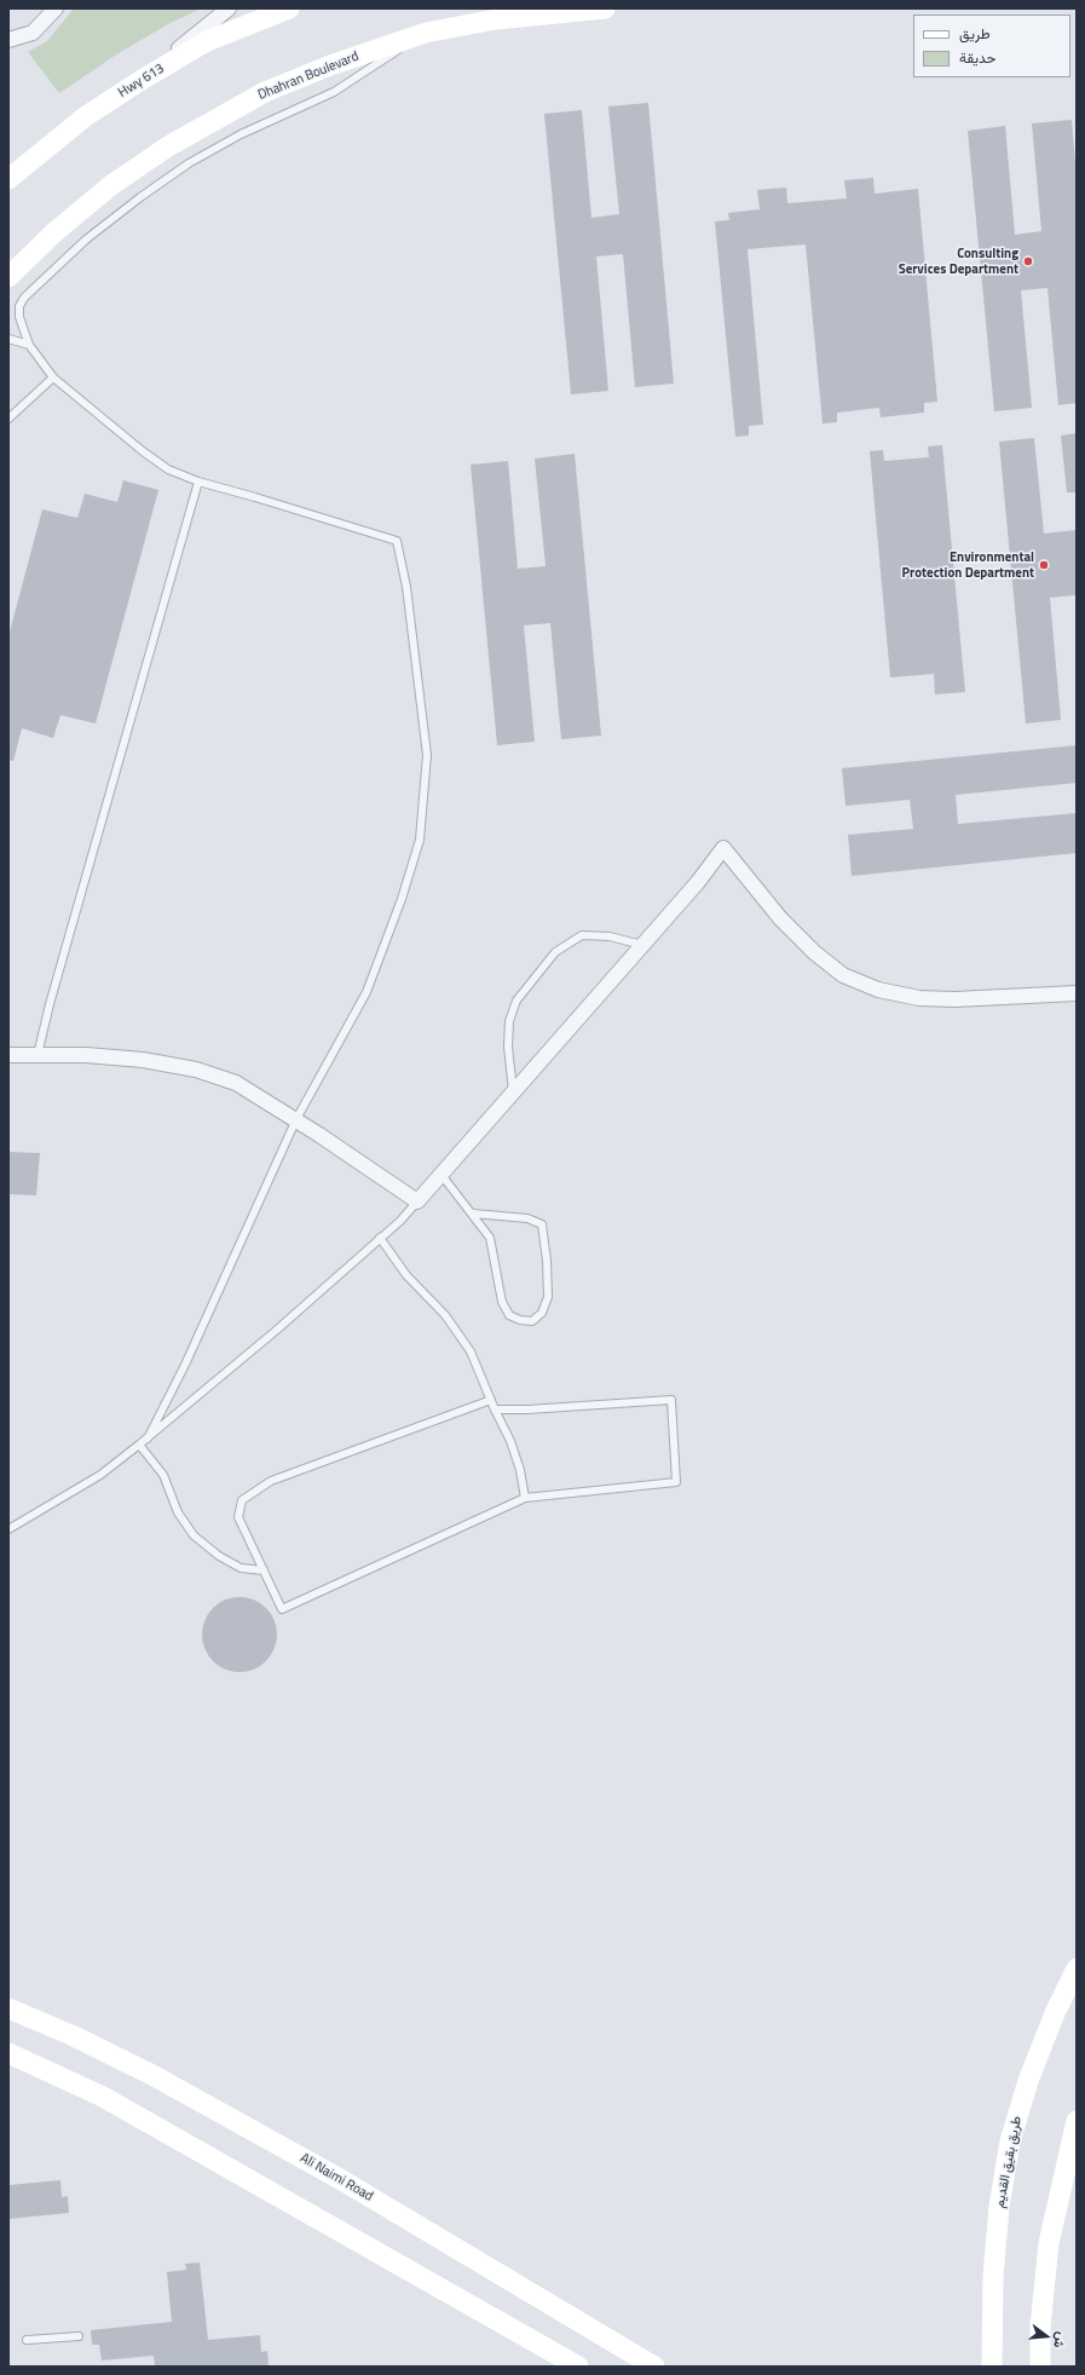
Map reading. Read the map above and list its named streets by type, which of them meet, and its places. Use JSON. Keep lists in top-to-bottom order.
{
  "streets": {
    "main road": [
      "Dhahran Boulevard",
      "Hwy 613",
      "طريق بقيق القديم",
      "Ali Naimi Road"
    ]
  },
  "places": ["Consulting Services Department", "Environmental Protection Department"],
  "legend": ["طريق", "حديقة"],
  "north": "right"
}
